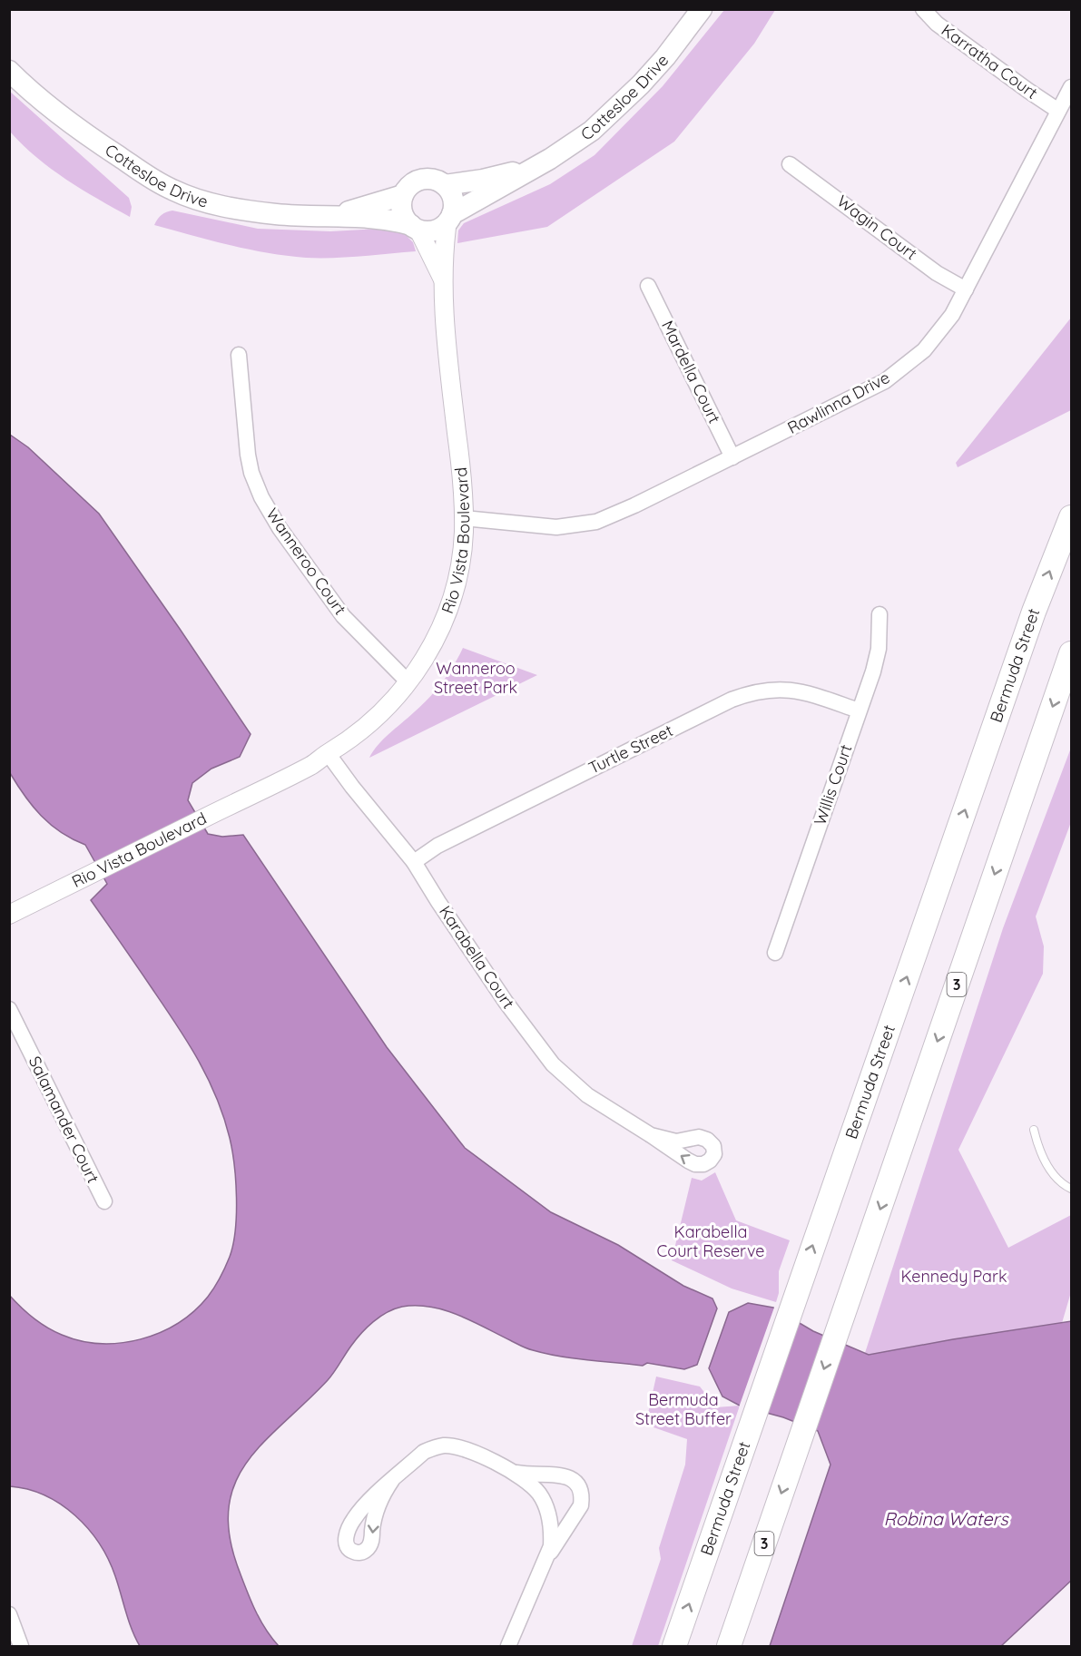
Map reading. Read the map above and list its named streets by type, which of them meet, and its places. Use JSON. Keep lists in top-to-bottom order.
{
  "streets": {
    "main road": ["Cottesloe Drive", "Bermuda Street", "3"],
    "street": [
      "Karratha Court",
      "Wagin Court",
      "Mardella Court",
      "Rawlinna Drive",
      "Rio Vista Boulevard",
      "Wanneroo Court",
      "Turtle Street",
      "Willis Court",
      "Karabella Court",
      "Salamander Court"
    ]
  },
  "crossings": [
    ["Karratha Court", "Rawlinna Drive"],
    ["Cottesloe Drive", "Rio Vista Boulevard"],
    ["Wagin Court", "Rawlinna Drive"],
    ["Mardella Court", "Rawlinna Drive"],
    ["Rawlinna Drive", "Rio Vista Boulevard"],
    ["Rio Vista Boulevard", "Wanneroo Court"],
    ["Rio Vista Boulevard", "Karabella Court"],
    ["Turtle Street", "Willis Court"],
    ["Turtle Street", "Karabella Court"]
  ],
  "water": ["Robina Waters"],
  "parks": [
    "Wanneroo Street Park",
    "Karabella Court Reserve",
    "Kennedy Park",
    "Bermuda Street Buffer"
  ]
}
